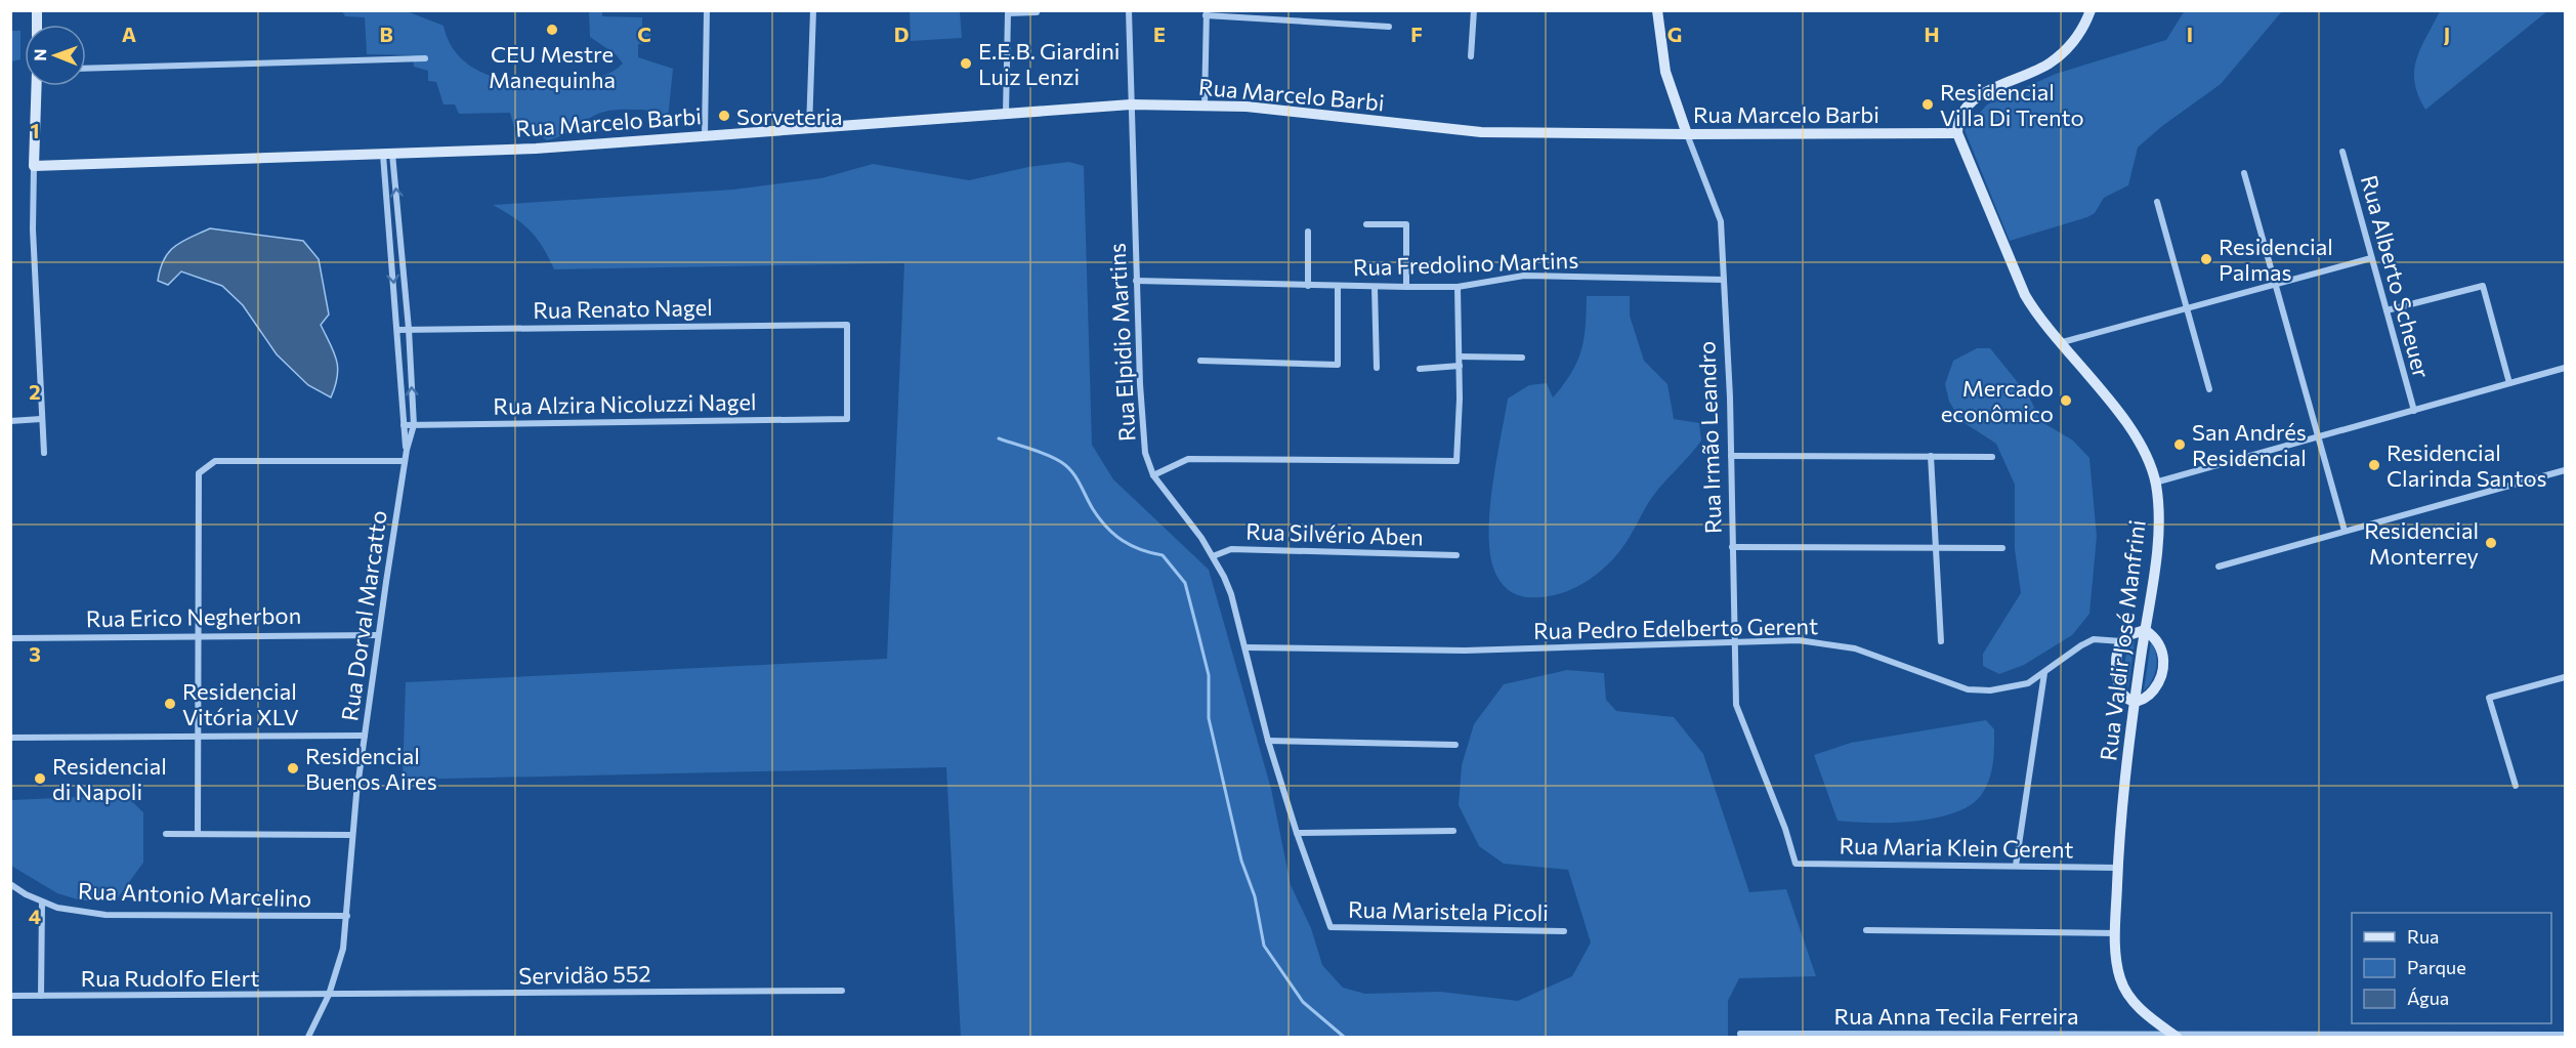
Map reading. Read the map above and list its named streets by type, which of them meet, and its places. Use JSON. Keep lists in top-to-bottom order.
{
  "streets": {
    "street": [
      "Rua Marcelo Barbi",
      "Rua Fredolino Martins",
      "Rua Alberto Scheuer",
      "Rua Renato Nagel",
      "Rua Elpidio Martins",
      "Rua Alzira Nicoluzzi Nagel",
      "Rua Irmão Leandro",
      "Rua Silvério Aben",
      "Rua Dorval Marcatto",
      "Rua Erico Negherbon",
      "Rua Pedro Edelberto Gerent",
      "Rua Valdir José Manfrini",
      "Rua Maria Klein Gerent",
      "Rua Antonio Marcelino",
      "Rua Maristela Picoli",
      "Servidão 552",
      "Rua Rudolfo Elert",
      "Rua Anna Tecila Ferreira"
    ]
  },
  "crossings": [
    ["Rua Marcelo Barbi", "Rua Elpidio Martins"],
    ["Rua Marcelo Barbi", "Rua Irmão Leandro"],
    ["Rua Marcelo Barbi", "Rua Dorval Marcatto"],
    ["Rua Marcelo Barbi", "Rua Valdir José Manfrini"],
    ["Rua Fredolino Martins", "Rua Elpidio Martins"],
    ["Rua Fredolino Martins", "Rua Irmão Leandro"],
    ["Rua Renato Nagel", "Rua Alzira Nicoluzzi Nagel"],
    ["Rua Renato Nagel", "Rua Dorval Marcatto"],
    ["Rua Elpidio Martins", "Rua Silvério Aben"],
    ["Rua Elpidio Martins", "Rua Pedro Edelberto Gerent"],
    ["Rua Elpidio Martins", "Rua Maristela Picoli"],
    ["Rua Alzira Nicoluzzi Nagel", "Rua Dorval Marcatto"],
    ["Rua Irmão Leandro", "Rua Pedro Edelberto Gerent"],
    ["Rua Irmão Leandro", "Rua Maria Klein Gerent"],
    ["Rua Dorval Marcatto", "Rua Erico Negherbon"],
    ["Rua Dorval Marcatto", "Rua Antonio Marcelino"],
    ["Rua Dorval Marcatto", "Servidão 552"],
    ["Rua Dorval Marcatto", "Rua Rudolfo Elert"],
    ["Rua Valdir José Manfrini", "Rua Maria Klein Gerent"],
    ["Rua Valdir José Manfrini", "Rua Anna Tecila Ferreira"],
    ["Servidão 552", "Rua Rudolfo Elert"]
  ],
  "places": [
    "CEU Mestre Manequinha",
    "E.E.B. Giardini Luiz Lenzi",
    "Residencial Villa Di Trento",
    "Sorveteria",
    "Residencial Palmas",
    "Mercado econômico",
    "San Andrés Residencial",
    "Residencial Clarinda Santos",
    "Residencial Monterrey",
    "Residencial Vitória XLV",
    "Residencial Buenos Aires",
    "Residencial di Napoli"
  ],
  "legend": ["Rua", "Parque", "Água"],
  "north": "left",
  "grid": {
    "columns": [
      "A",
      "B",
      "C",
      "D",
      "E",
      "F",
      "G",
      "H",
      "I",
      "J"
    ],
    "rows": [
      "1",
      "2",
      "3",
      "4"
    ]
  }
}
